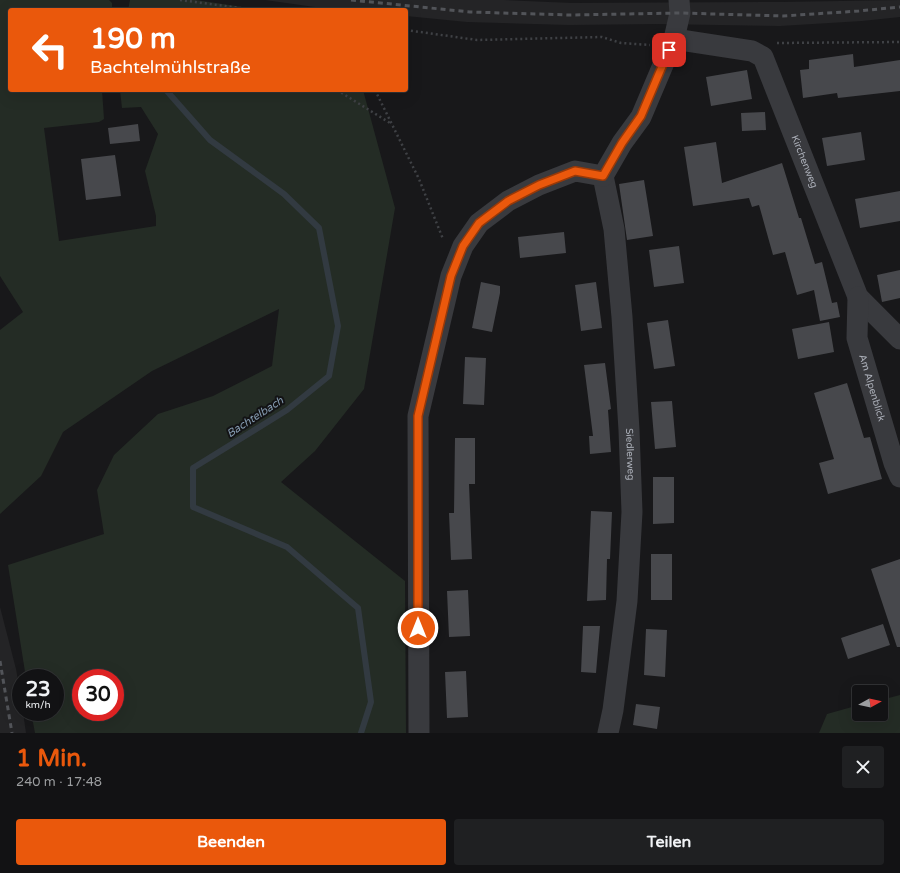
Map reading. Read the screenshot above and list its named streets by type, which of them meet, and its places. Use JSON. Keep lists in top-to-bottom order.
{
  "streets": {
    "street": ["Kirchenweg", "Am Alpenblick", "Siedlerweg"]
  },
  "crossings": [
    ["Kirchenweg", "Am Alpenblick"]
  ],
  "water": ["Bachtelbach"],
  "north": "right",
  "page": {
    "turn": ["190 m", "Bachtelmühlstraße"],
    "speed": "23 km/h",
    "limit": "30",
    "heading": ["1 Min.", "240 m · 17:48"],
    "buttons": ["Beenden", "Teilen"]
  }
}
